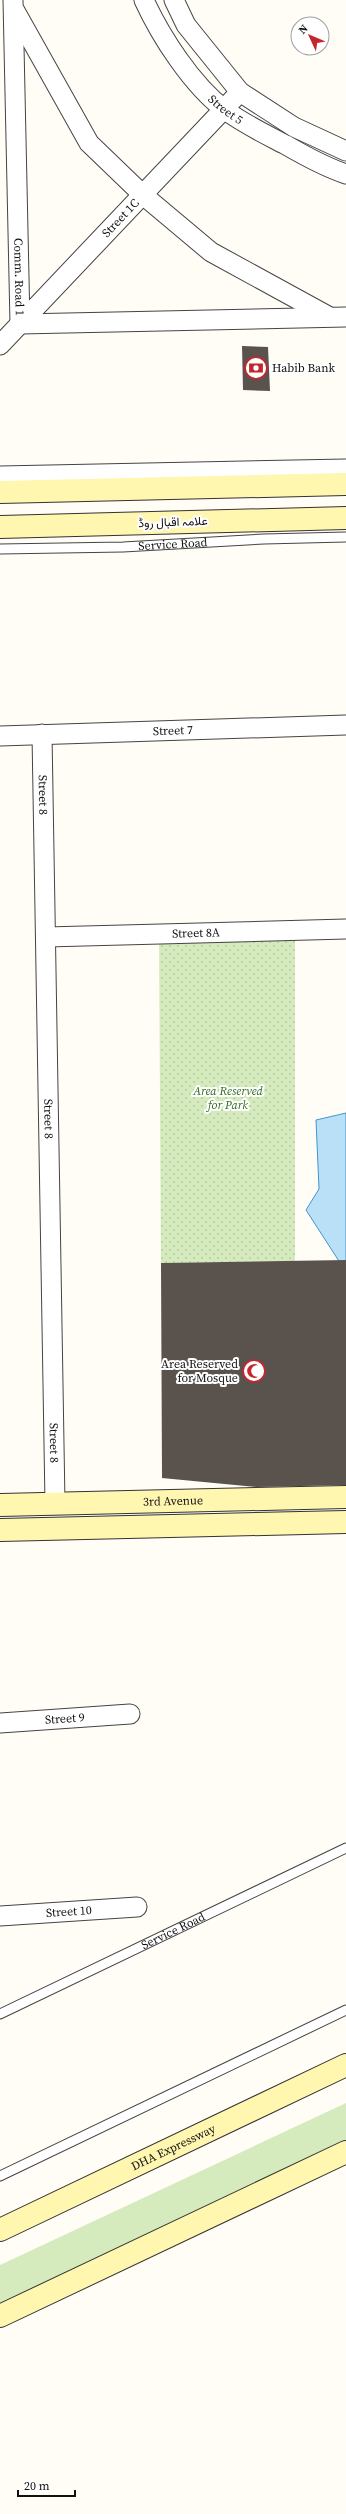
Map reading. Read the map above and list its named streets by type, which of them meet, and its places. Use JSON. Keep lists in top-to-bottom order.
{
  "streets": {
    "main road": ["علامہ اقبال روڈ", "3rd Avenue", "DHA Expressway"],
    "street": [
      "Street 5",
      "Street 1C",
      "Comm. Road 1",
      "Street 7",
      "Street 8",
      "Street 8A",
      "Street 9",
      "Street 10"
    ],
    "lane": ["Service Road"]
  },
  "crossings": [
    ["Street 5", "Street 1C"],
    ["Street 1C", "Comm. Road 1"],
    ["Street 7", "Street 8"],
    ["Street 8", "Street 8A"],
    ["Street 8", "3rd Avenue"]
  ],
  "parks": ["Area Reserved for Park"],
  "places": {
    "bank": ["Habib Bank"],
    "mosque": ["Area Reserved for Mosque"]
  },
  "scale_bar": "20 m",
  "north": "top left"
}
